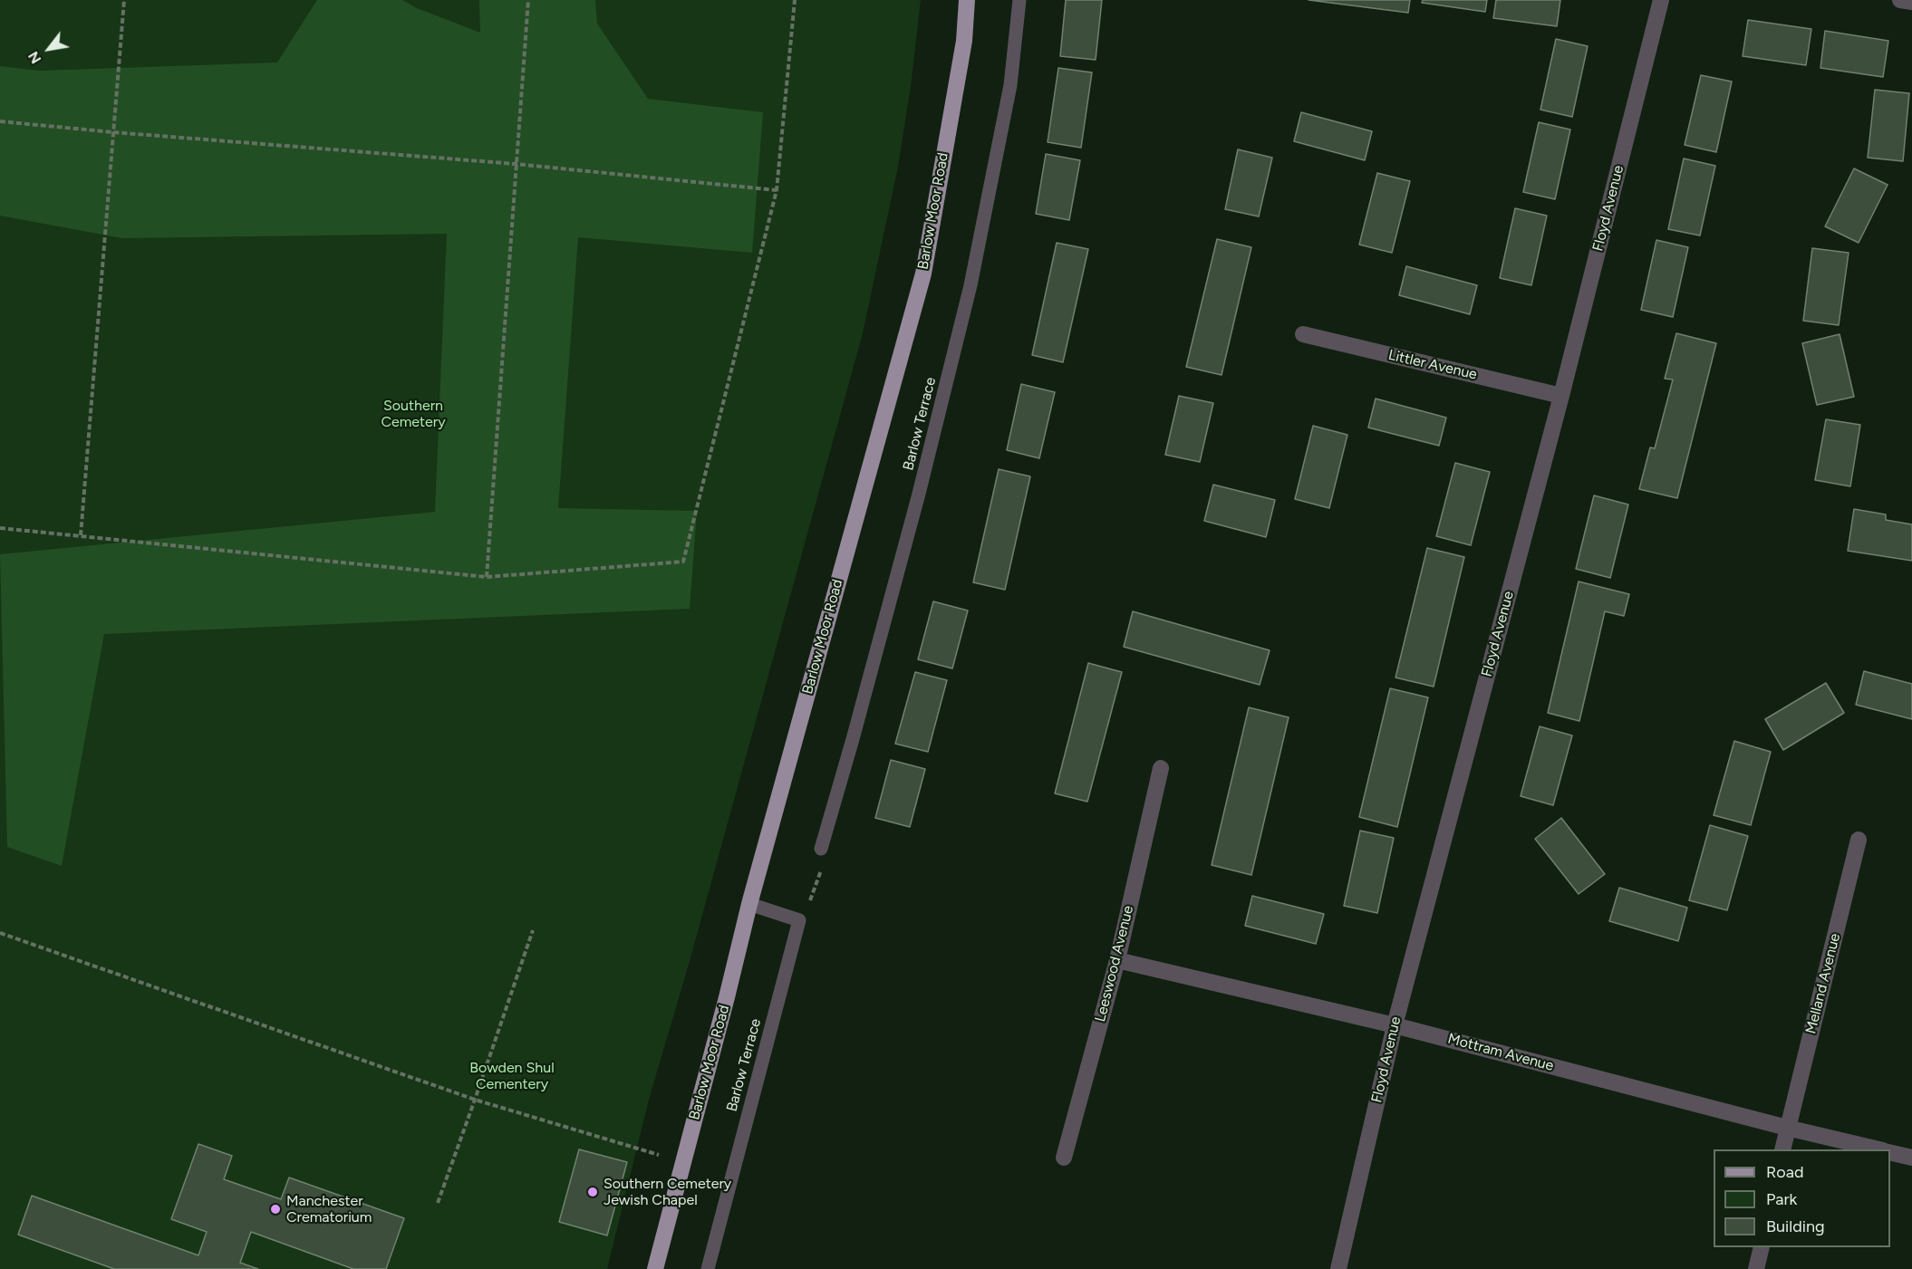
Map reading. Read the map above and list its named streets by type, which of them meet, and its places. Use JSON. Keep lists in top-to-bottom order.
{
  "streets": {
    "main road": ["Barlow Moor Road"],
    "street": [
      "Floyd Avenue",
      "Littler Avenue",
      "Leeswood Avenue",
      "Melland Avenue",
      "Mottram Avenue"
    ],
    "lane": ["Barlow Terrace"]
  },
  "crossings": [
    ["Floyd Avenue", "Littler Avenue"],
    ["Floyd Avenue", "Mottram Avenue"],
    ["Leeswood Avenue", "Mottram Avenue"],
    ["Melland Avenue", "Mottram Avenue"]
  ],
  "parks": ["Southern Cemetery", "Bowden Shul Cementery"],
  "places": ["Southern Cemetery Jewish Chapel", "Manchester Crematorium"],
  "legend": ["Road", "Park", "Building"],
  "north": "bottom left"
}
